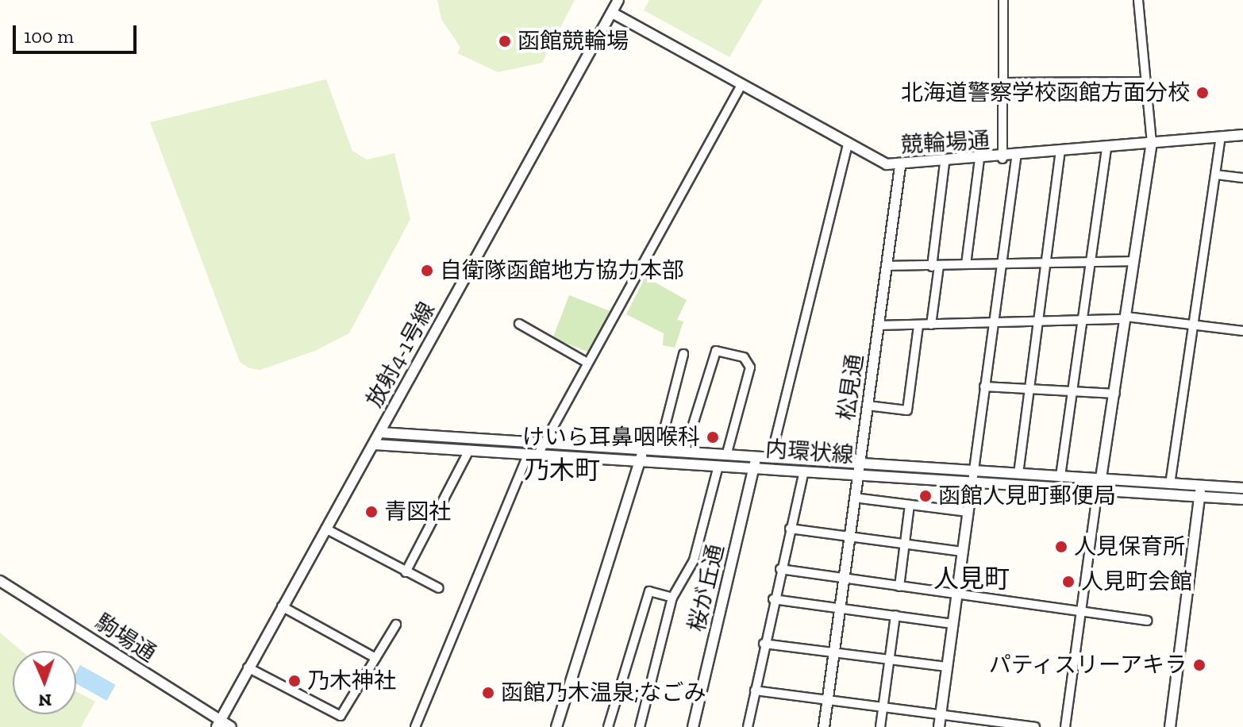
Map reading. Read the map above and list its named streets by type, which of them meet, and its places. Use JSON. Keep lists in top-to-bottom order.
{
  "streets": {
    "street": [
      "競輪場通",
      "放射4-1号線",
      "松見通",
      "内環状線",
      "桜が丘通",
      "駒場通"
    ]
  },
  "crossings": [
    ["競輪場通", "放射4-1号線"],
    ["競輪場通", "松見通"],
    ["放射4-1号線", "内環状線"],
    ["放射4-1号線", "駒場通"],
    ["松見通", "内環状線"],
    ["内環状線", "桜が丘通"]
  ],
  "districts": ["乃木町", "人見町"],
  "places": [
    "函館競輪場",
    "北海道警察学校函館方面分校",
    "自衛隊函館地方協力本部",
    "けいら耳鼻咽喉科",
    "函館人見町郵便局",
    "青図社",
    "人見保育所",
    "人見町会館",
    "パティスリーアキラ",
    "乃木神社",
    "函館乃木温泉;なごみ"
  ],
  "scale_bar": "100 m",
  "north": "bottom"
}
